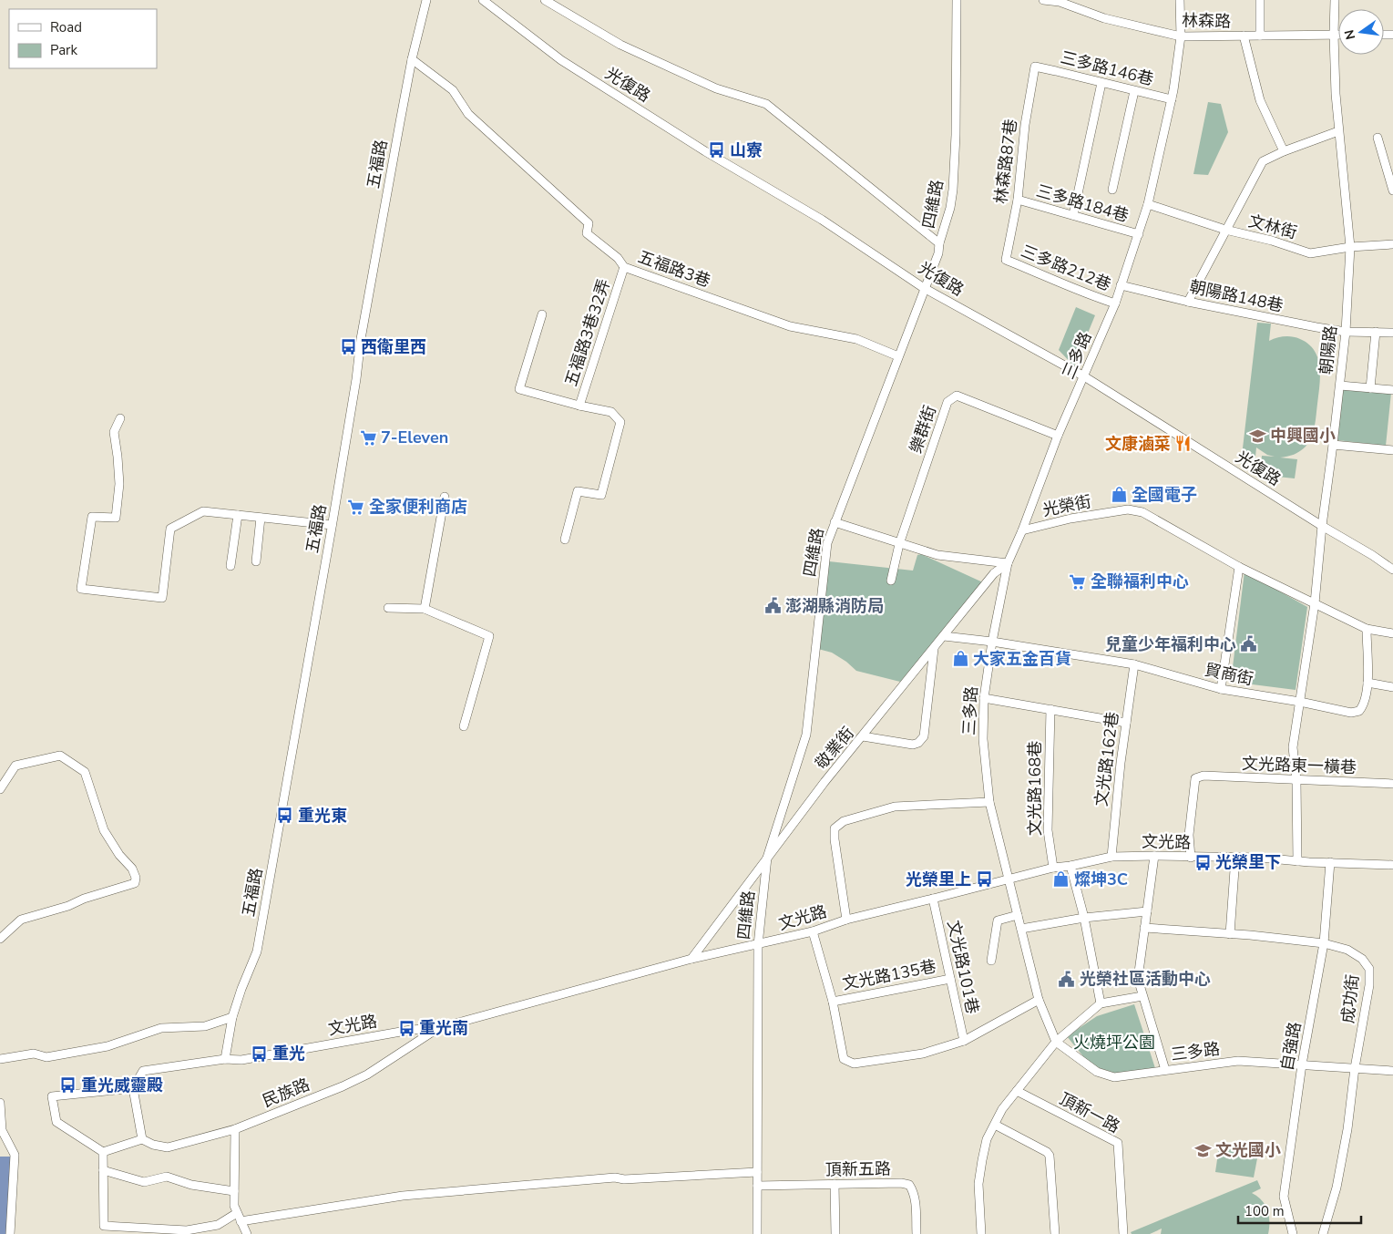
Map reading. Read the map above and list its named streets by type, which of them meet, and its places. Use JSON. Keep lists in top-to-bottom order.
{
  "streets": {
    "street": [
      "林森路",
      "三多路146巷",
      "光復路",
      "林森路87巷",
      "五福路",
      "三多路184巷",
      "四維路",
      "文林街",
      "三多路212巷",
      "五福路3巷",
      "朝陽路148巷",
      "五福路3巷32弄",
      "朝陽路",
      "三多路",
      "樂群街",
      "光榮街",
      "貿商街",
      "敬業街",
      "文光路162巷",
      "文光路東一橫巷",
      "文光路168巷",
      "文光路",
      "文光路101巷",
      "文光路135巷",
      "成功街",
      "自強路",
      "民族路",
      "頂新一路",
      "頂新五路"
    ]
  },
  "crossings": [
    ["林森路", "朝陽路"],
    ["林森路", "三多路"],
    ["三多路146巷", "林森路87巷"],
    ["三多路146巷", "三多路"],
    ["光復路", "四維路"],
    ["光復路", "朝陽路"],
    ["光復路", "三多路"],
    ["林森路87巷", "三多路184巷"],
    ["林森路87巷", "三多路212巷"],
    ["五福路", "五福路3巷"],
    ["五福路", "文光路"],
    ["三多路184巷", "三多路"],
    ["四維路", "五福路3巷"],
    ["四維路", "敬業街"],
    ["四維路", "文光路"],
    ["四維路", "頂新五路"],
    ["文林街", "朝陽路"],
    ["文林街", "三多路"],
    ["三多路212巷", "三多路"],
    ["五福路3巷", "五福路3巷32弄"],
    ["朝陽路148巷", "朝陽路"],
    ["朝陽路148巷", "三多路"],
    ["朝陽路", "光榮街"],
    ["朝陽路", "貿商街"],
    ["三多路", "樂群街"],
    ["三多路", "光榮街"],
    ["三多路", "貿商街"],
    ["三多路", "敬業街"],
    ["三多路", "文光路"],
    ["三多路", "成功街"],
    ["三多路", "自強路"],
    ["貿商街", "敬業街"],
    ["貿商街", "文光路162巷"],
    ["敬業街", "文光路"],
    ["文光路162巷", "文光路"],
    ["文光路東一橫巷", "文光路"],
    ["文光路168巷", "文光路"],
    ["文光路", "文光路101巷"],
    ["文光路", "文光路135巷"],
    ["文光路", "自強路"],
    ["文光路", "民族路"],
    ["文光路101巷", "文光路135巷"],
    ["成功街", "自強路"]
  ],
  "parks": ["火燒坪公園"],
  "places": {
    "bus stop": [
      "山寮",
      "西衛里西",
      "重光東",
      "光榮里下",
      "光榮里上",
      "重光南",
      "重光",
      "重光威靈殿"
    ],
    "school or university": ["中興國小", "文光國小"],
    "supermarket": ["7-Eleven", "全家便利商店", "全聯福利中心"],
    "restaurant": ["文康滷菜"],
    "shop": ["全國電子", "大家五金百貨", "燦坤3C"],
    "public building": ["澎湖縣消防局", "兒童少年福利中心", "光榮社區活動中心"]
  },
  "legend": ["Road", "Park"],
  "scale_bar": "100 m",
  "north": "left"
}
